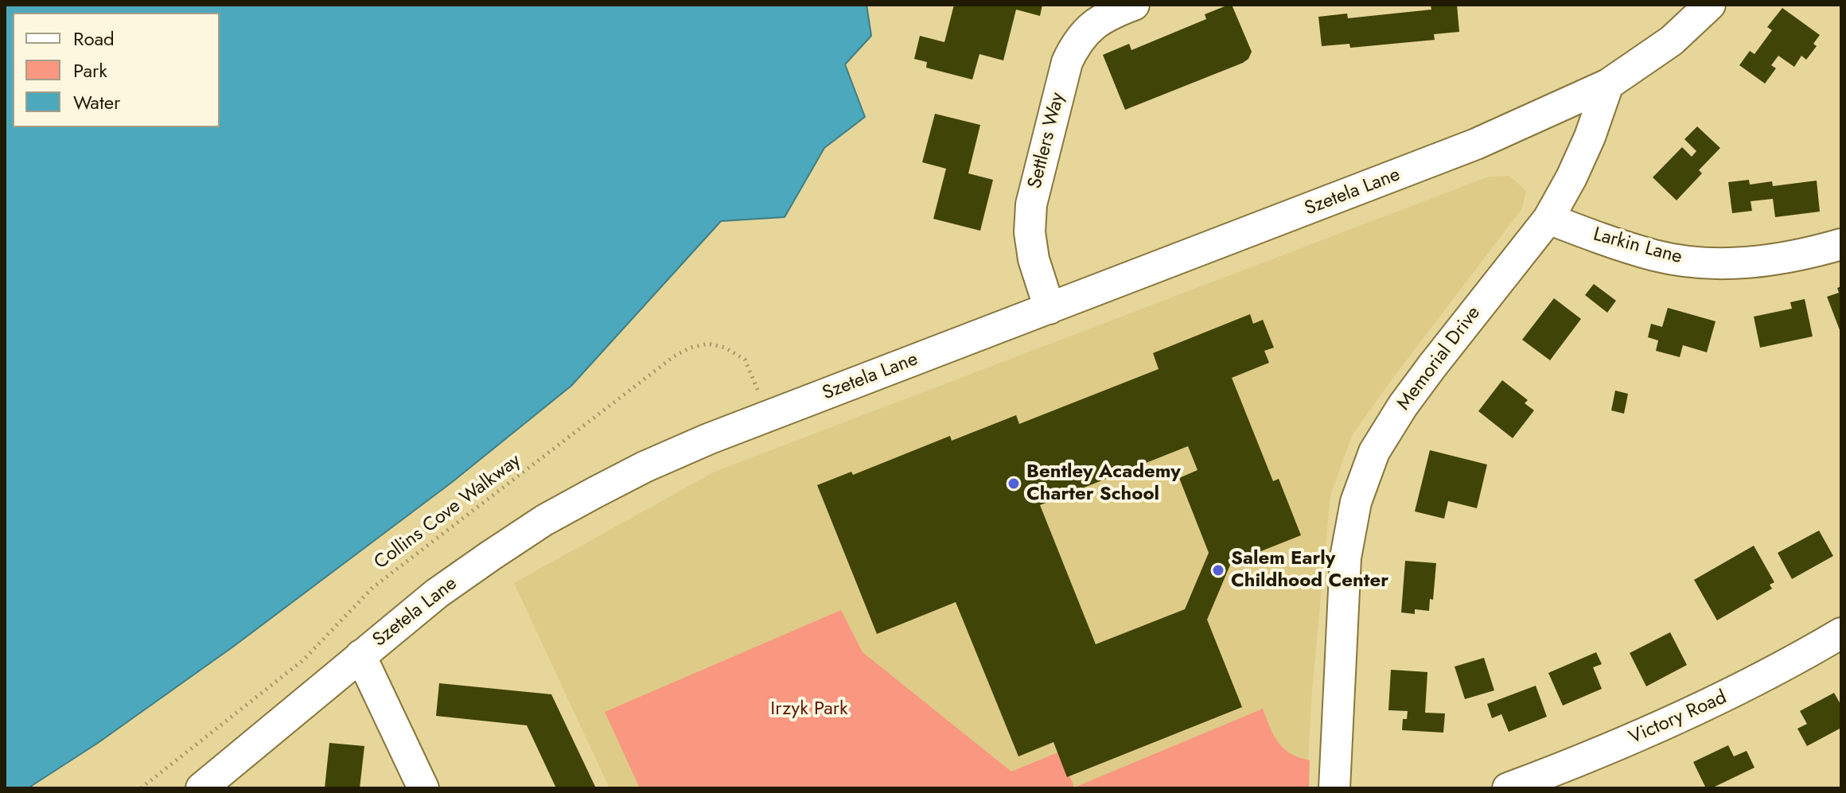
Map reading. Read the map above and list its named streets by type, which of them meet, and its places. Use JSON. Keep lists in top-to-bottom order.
{
  "streets": {
    "street": [
      "Settlers Way",
      "Szetela Lane",
      "Larkin Lane",
      "Memorial Drive",
      "Victory Road"
    ],
    "path": ["Collins Cove Walkway"]
  },
  "crossings": [
    ["Settlers Way", "Szetela Lane"],
    ["Szetela Lane", "Memorial Drive"],
    ["Szetela Lane", "Collins Cove Walkway"],
    ["Larkin Lane", "Memorial Drive"]
  ],
  "parks": ["Irzyk Park"],
  "places": ["Bentley Academy Charter School", "Salem Early Childhood Center"],
  "legend": ["Road", "Park", "Water"]
}
